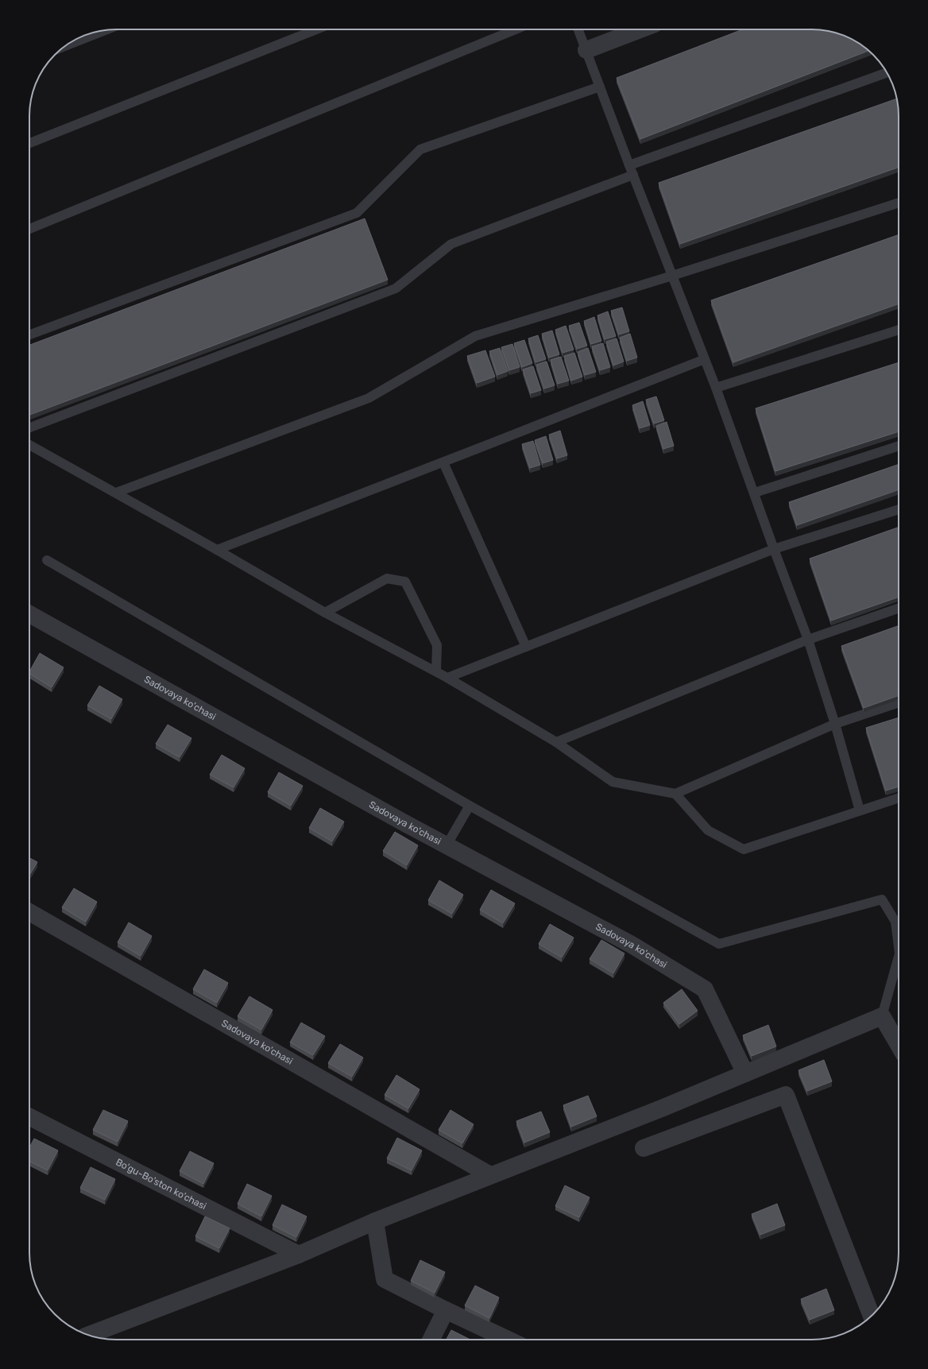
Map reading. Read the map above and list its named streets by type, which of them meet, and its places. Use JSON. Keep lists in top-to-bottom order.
{
  "streets": {
    "street": ["Sadovaya ko'chasi", "Bo'gu-Bo'ston ko'chasi"]
  }
}
